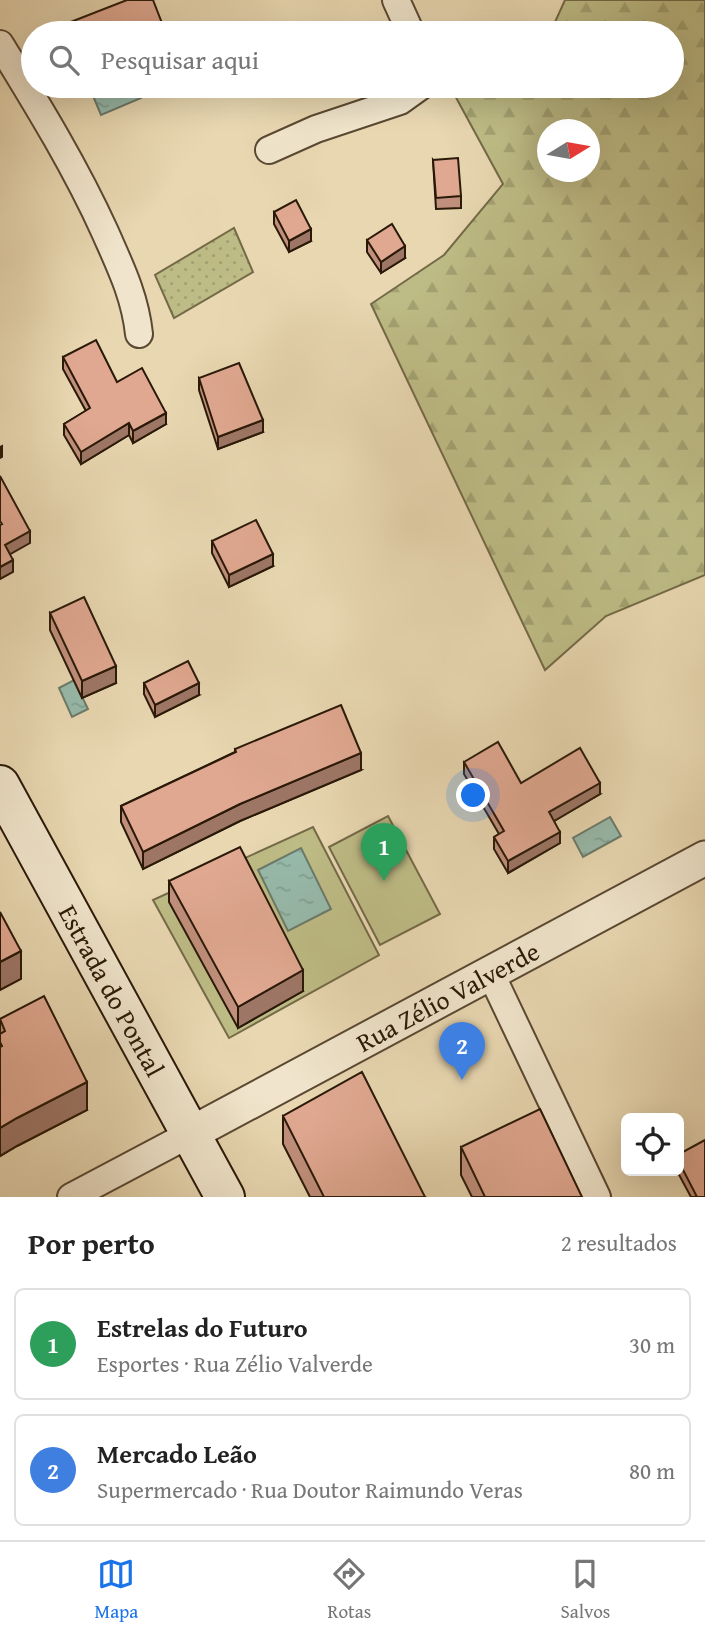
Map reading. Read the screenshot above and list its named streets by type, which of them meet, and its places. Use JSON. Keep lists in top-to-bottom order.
{
  "streets": {
    "main road": ["Estrada do Pontal"],
    "street": ["Rua Zélio Valverde"]
  },
  "crossings": [
    ["Estrada do Pontal", "Rua Zélio Valverde"]
  ],
  "north": "right",
  "page": {
    "search": "Pesquisar aqui",
    "pins": ["1", "2"],
    "heading": ["Por perto", "2 resultados"],
    "list": [
      {
        "mark": "1",
        "name": "Estrelas do Futuro",
        "note": "Esportes · Rua Zélio Valverde",
        "value": "30 m"
      },
      {
        "mark": "2",
        "name": "Mercado Leão",
        "note": "Supermercado · Rua Doutor Raimundo Veras",
        "value": "80 m"
      }
    ],
    "nav": ["Mapa", "Rotas", "Salvos"]
  }
}
